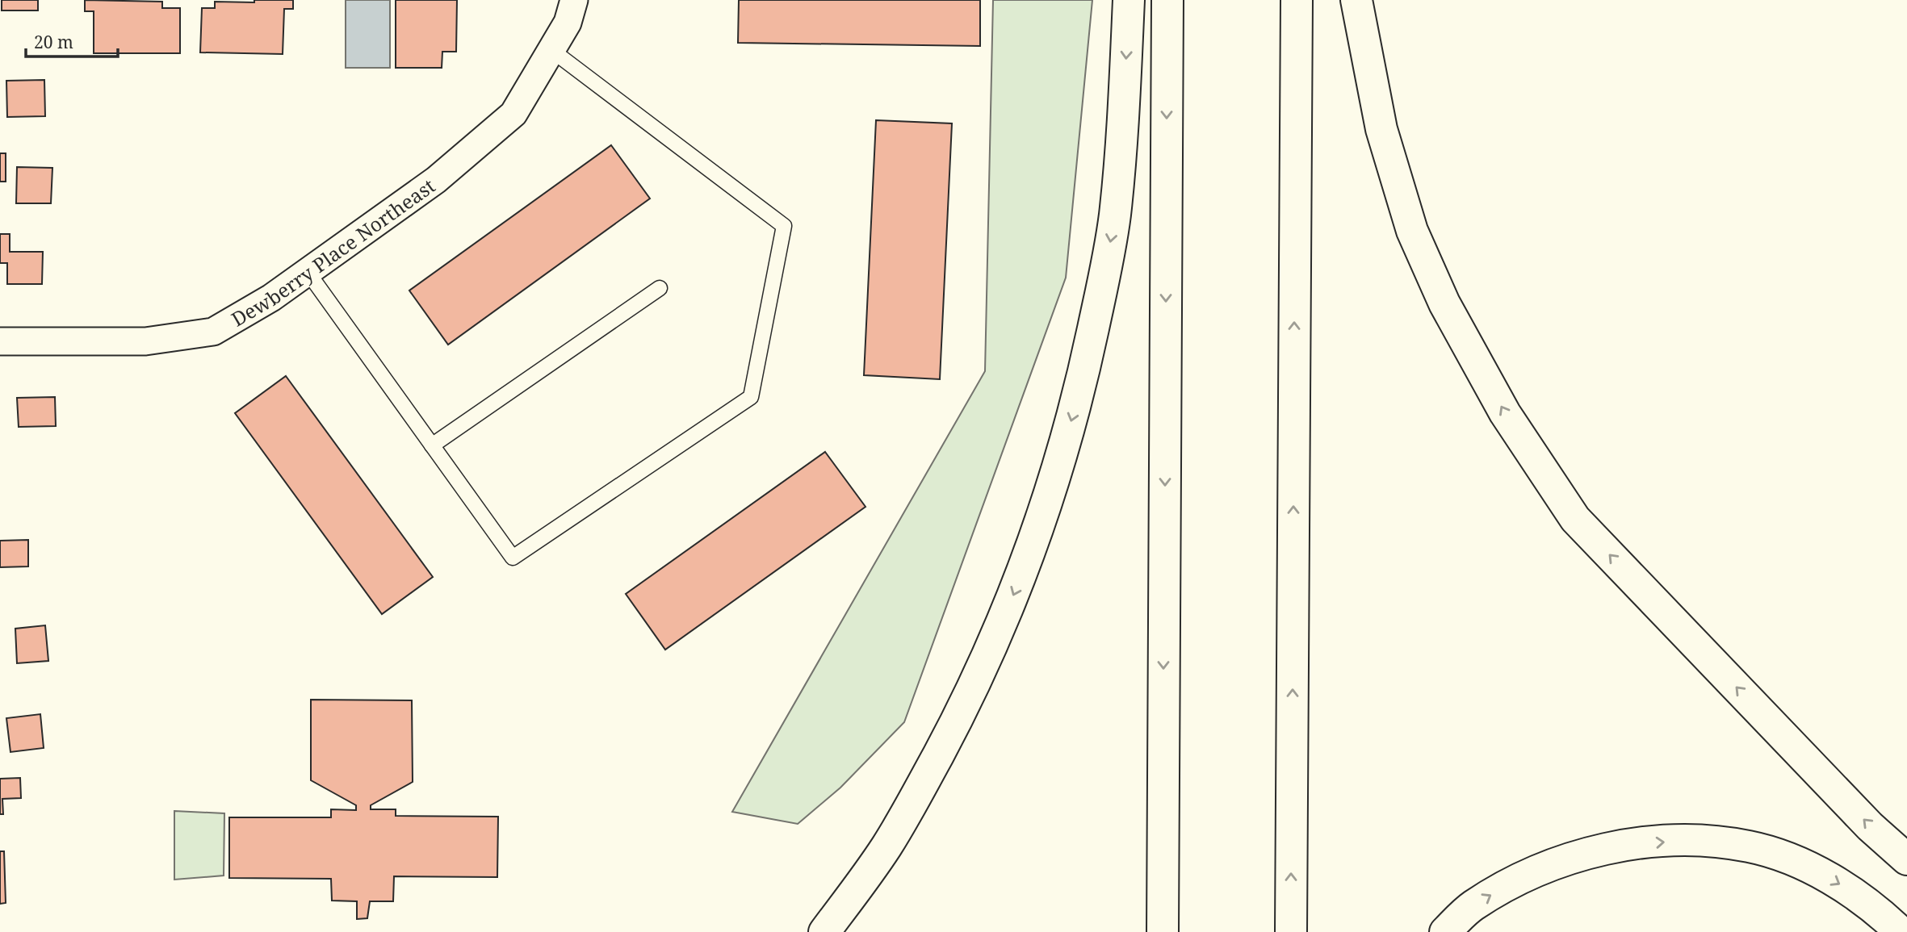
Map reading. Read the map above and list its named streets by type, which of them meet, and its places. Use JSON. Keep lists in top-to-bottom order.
{
  "streets": {
    "street": ["Dewberry Place Northeast"]
  },
  "scale_bar": "20 m"
}
